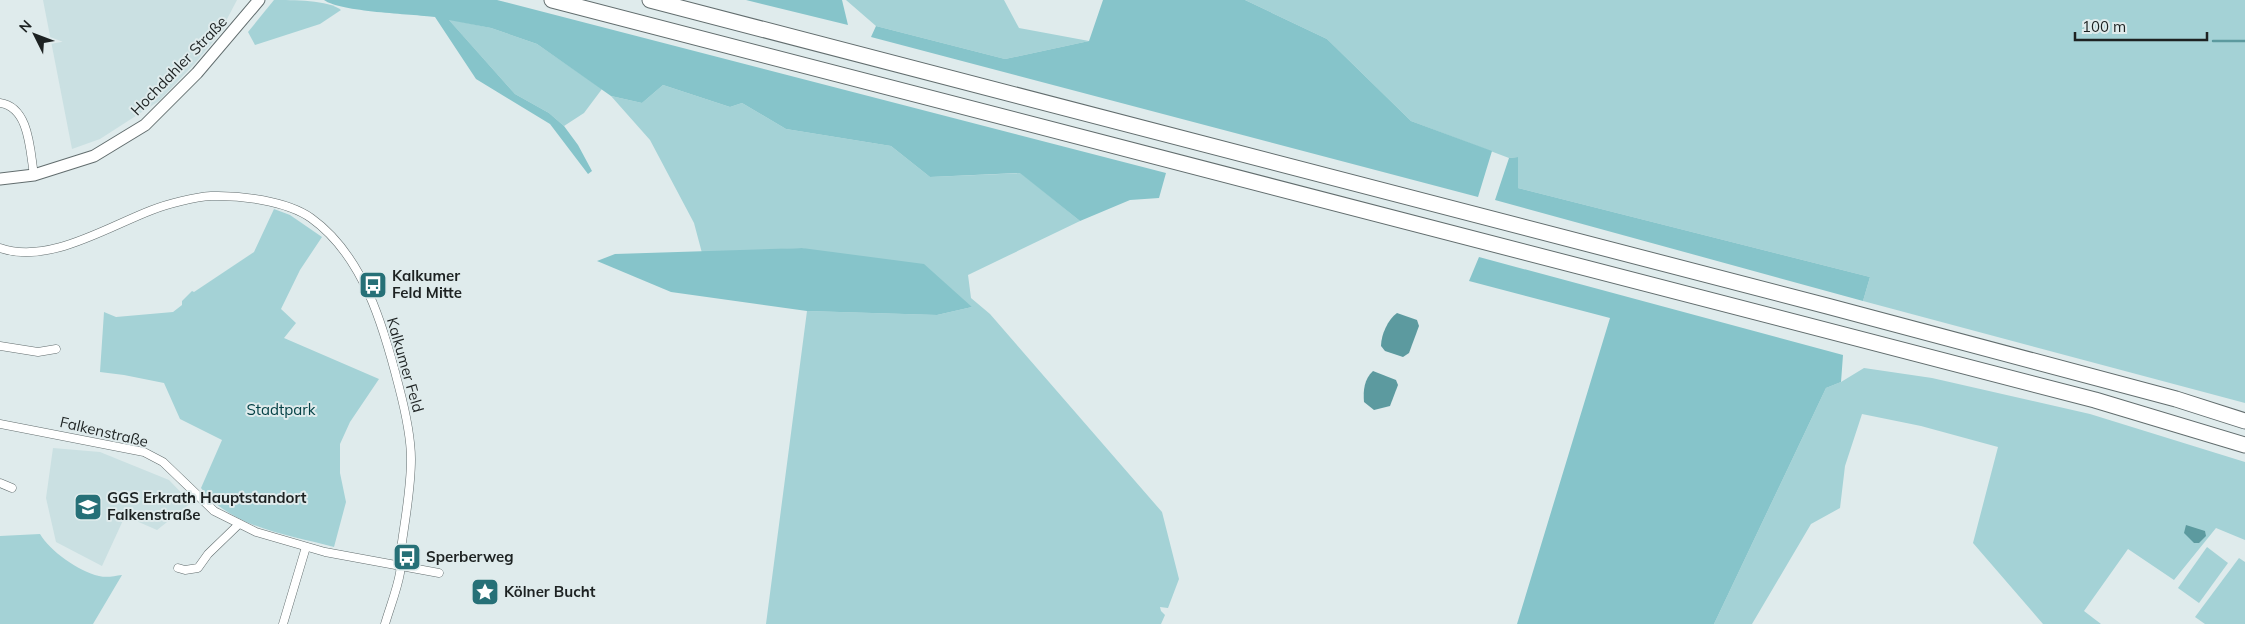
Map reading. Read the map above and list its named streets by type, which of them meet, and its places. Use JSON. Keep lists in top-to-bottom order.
{
  "streets": {
    "main road": ["Hochdahler Straße"],
    "street": ["Kalkumer Feld", "Falkenstraße"]
  },
  "crossings": [
    ["Kalkumer Feld", "Falkenstraße"]
  ],
  "parks": ["Stadtpark"],
  "places": {
    "bus stop": ["Kalkumer Feld Mitte", "Sperberweg"],
    "school or university": ["GGS Erkrath Hauptstandort Falkenstraße"],
    "place": ["Kölner Bucht"]
  },
  "scale_bar": "100 m",
  "north": "top left"
}
